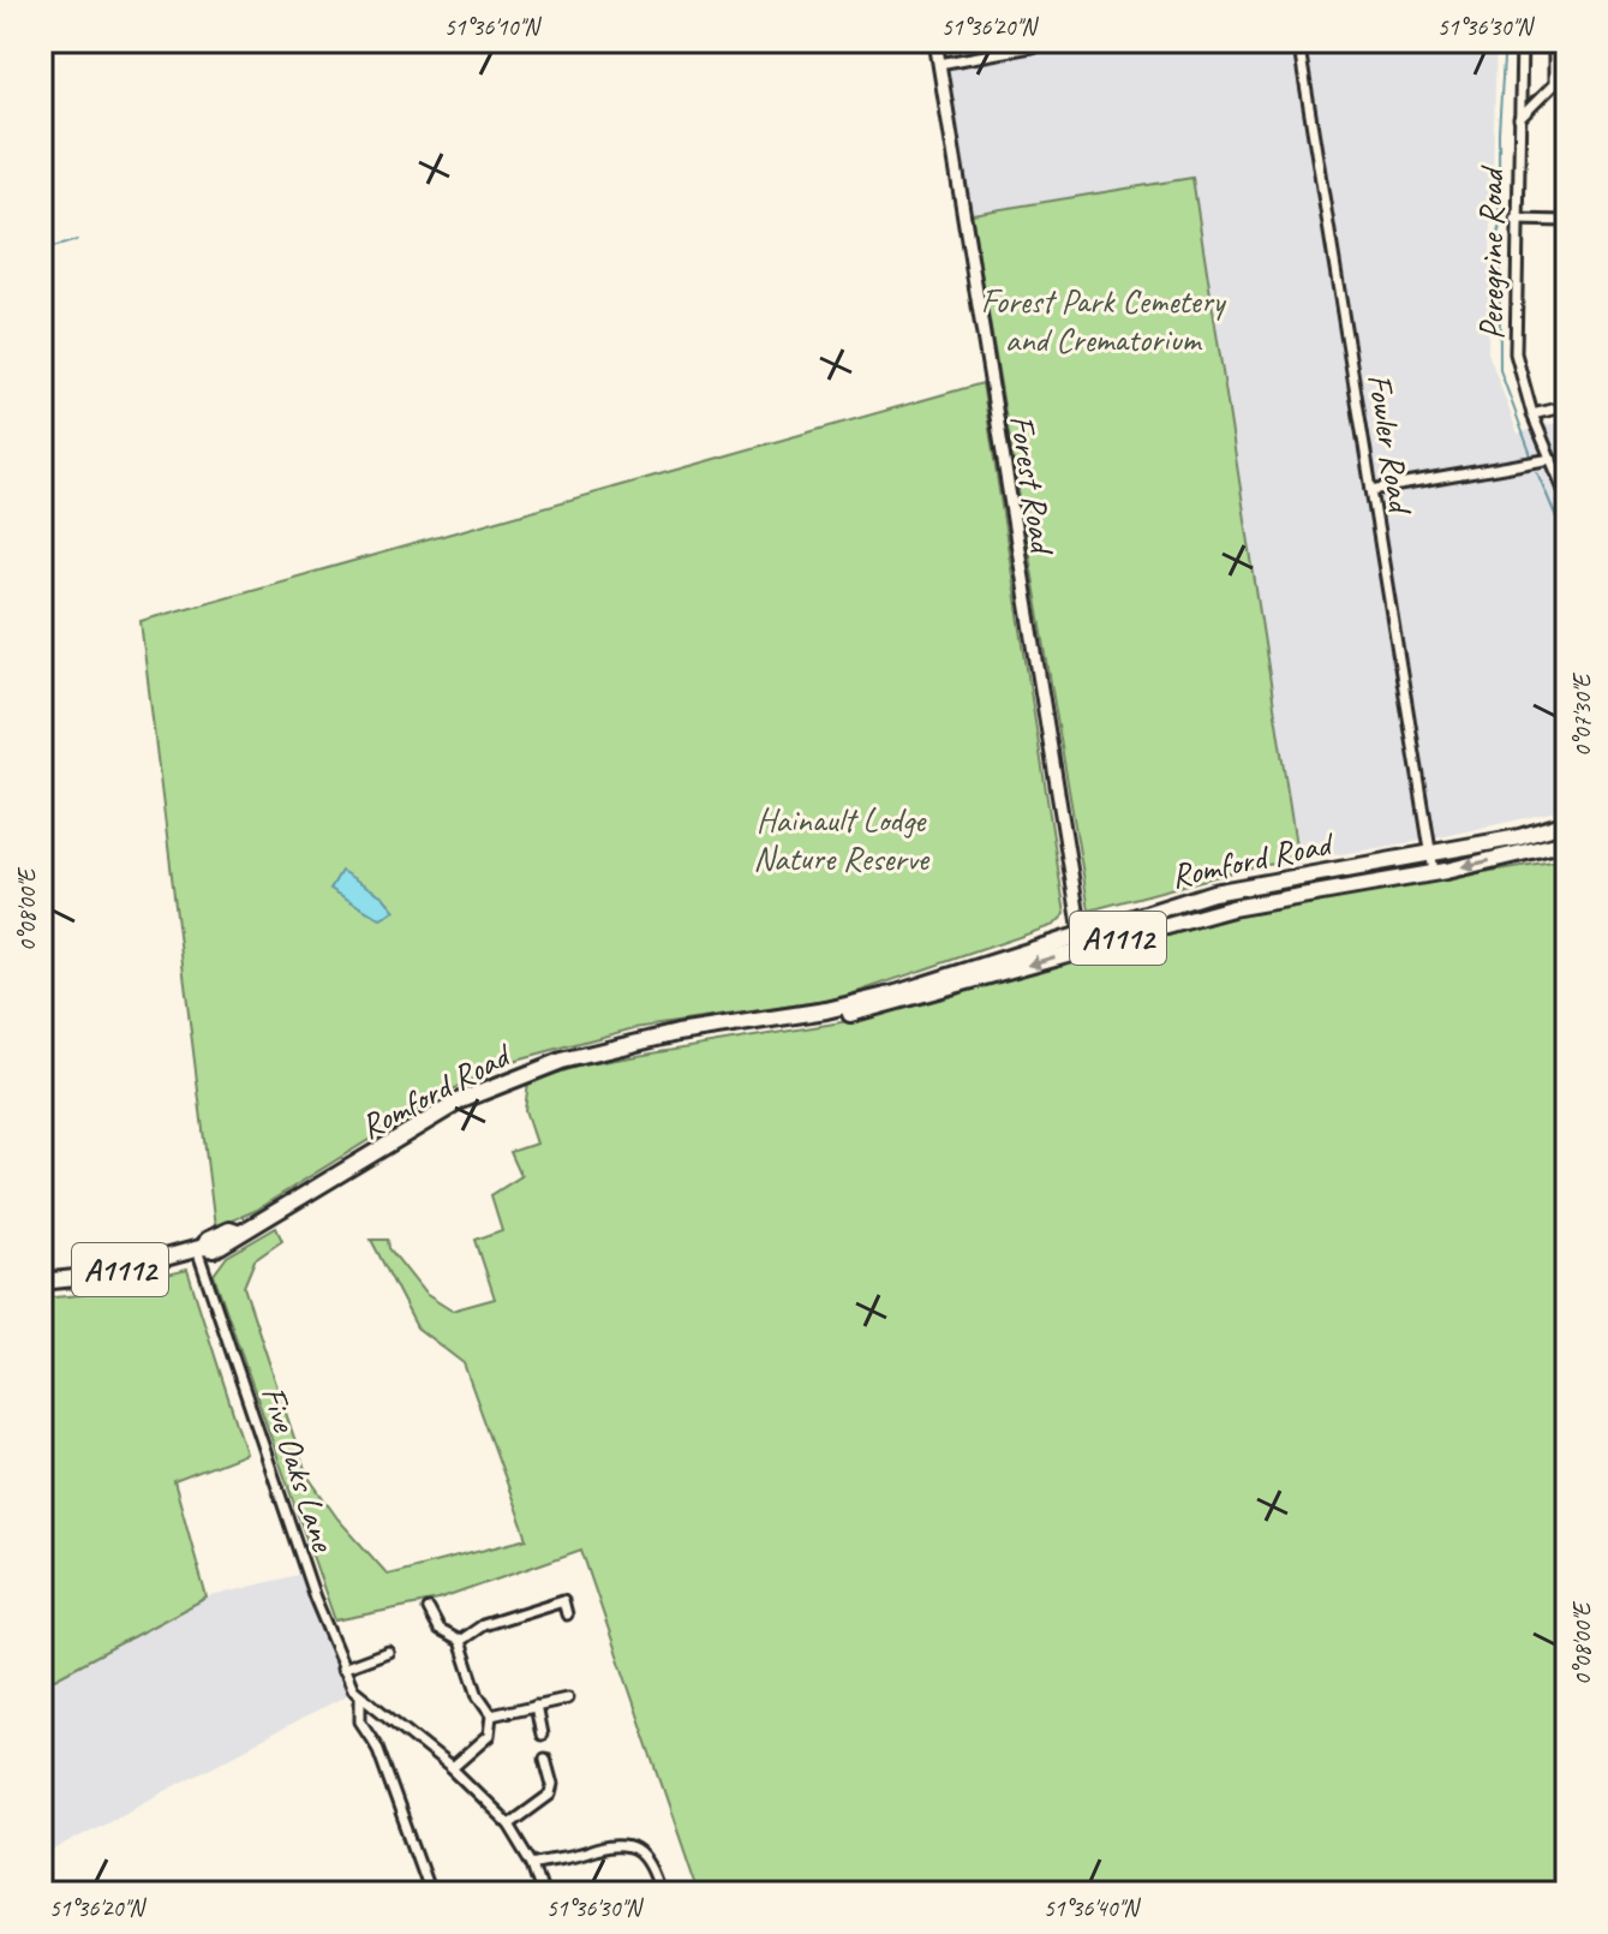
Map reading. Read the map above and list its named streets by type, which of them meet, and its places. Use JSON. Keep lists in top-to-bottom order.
{
  "streets": {
    "main road": ["Romford Road", "A1112"],
    "street": [
      "Peregrine Road",
      "Fowler Road",
      "Forest Road",
      "Five Oaks Lane"
    ]
  },
  "crossings": [
    ["Fowler Road", "Romford Road"],
    ["Forest Road", "Romford Road"],
    ["Romford Road", "Five Oaks Lane"]
  ],
  "parks": ["Forest Park Cemetery and Crematorium", "Hainault Lodge Nature Reserve"],
  "coordinates": [
    "51°36'10\"N",
    "51°36'20\"N",
    "51°36'30\"N",
    "0°07'30\"E",
    "0°08'00\"E",
    "51°36'40\"N"
  ]
}
